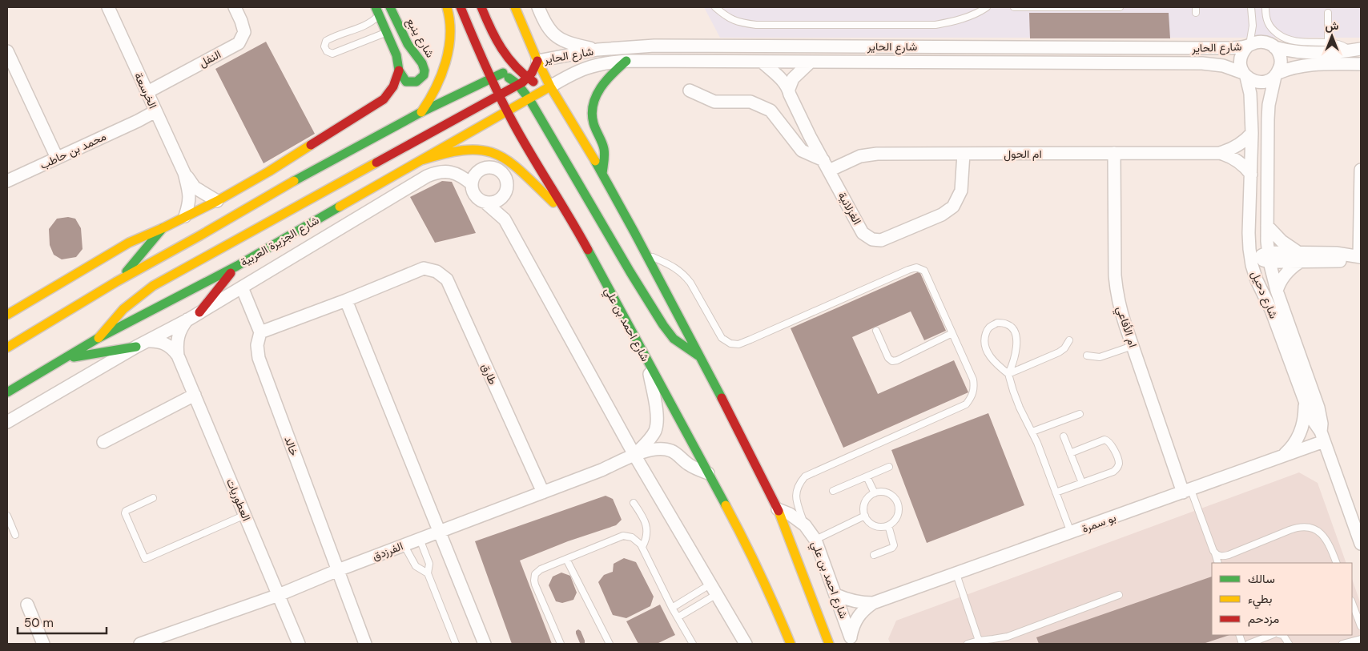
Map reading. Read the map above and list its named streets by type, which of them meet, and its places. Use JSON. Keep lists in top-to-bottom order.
{
  "streets": {
    "main road": ["شارع ينبع", "شارع الجزيرة العربية", "شارع احمد بن علي"],
    "street": [
      "شارع الحاير",
      "النفل",
      "الخرسعة",
      "محمد بن حاطب",
      "ام الحول",
      "الغزلانية",
      "شارع دحيل",
      "ام الأفاعي",
      "طارق",
      "خالد",
      "العطوريات",
      "بو سمرة",
      "الفرزدق"
    ]
  },
  "crossings": [
    ["شارع الحاير", "الغزلانية"],
    ["شارع الحاير", "شارع الجزيرة العربية"],
    ["شارع الحاير", "شارع دحيل"],
    ["شارع الحاير", "شارع احمد بن علي"],
    ["النفل", "الخرسعة"],
    ["الخرسعة", "محمد بن حاطب"],
    ["ام الحول", "الغزلانية"],
    ["ام الحول", "شارع دحيل"],
    ["ام الحول", "ام الأفاعي"],
    ["شارع الجزيرة العربية", "شارع احمد بن علي"],
    ["شارع الجزيرة العربية", "العطوريات"],
    ["شارع دحيل", "بو سمرة"],
    ["شارع احمد بن علي", "بو سمرة"],
    ["شارع احمد بن علي", "الفرزدق"],
    ["ام الأفاعي", "بو سمرة"],
    ["طارق", "الفرزدق"],
    ["خالد", "الفرزدق"],
    ["العطوريات", "الفرزدق"]
  ],
  "legend": ["سالك", "بطيء", "مزدحم"],
  "scale_bar": "50 m",
  "north": "top"
}
